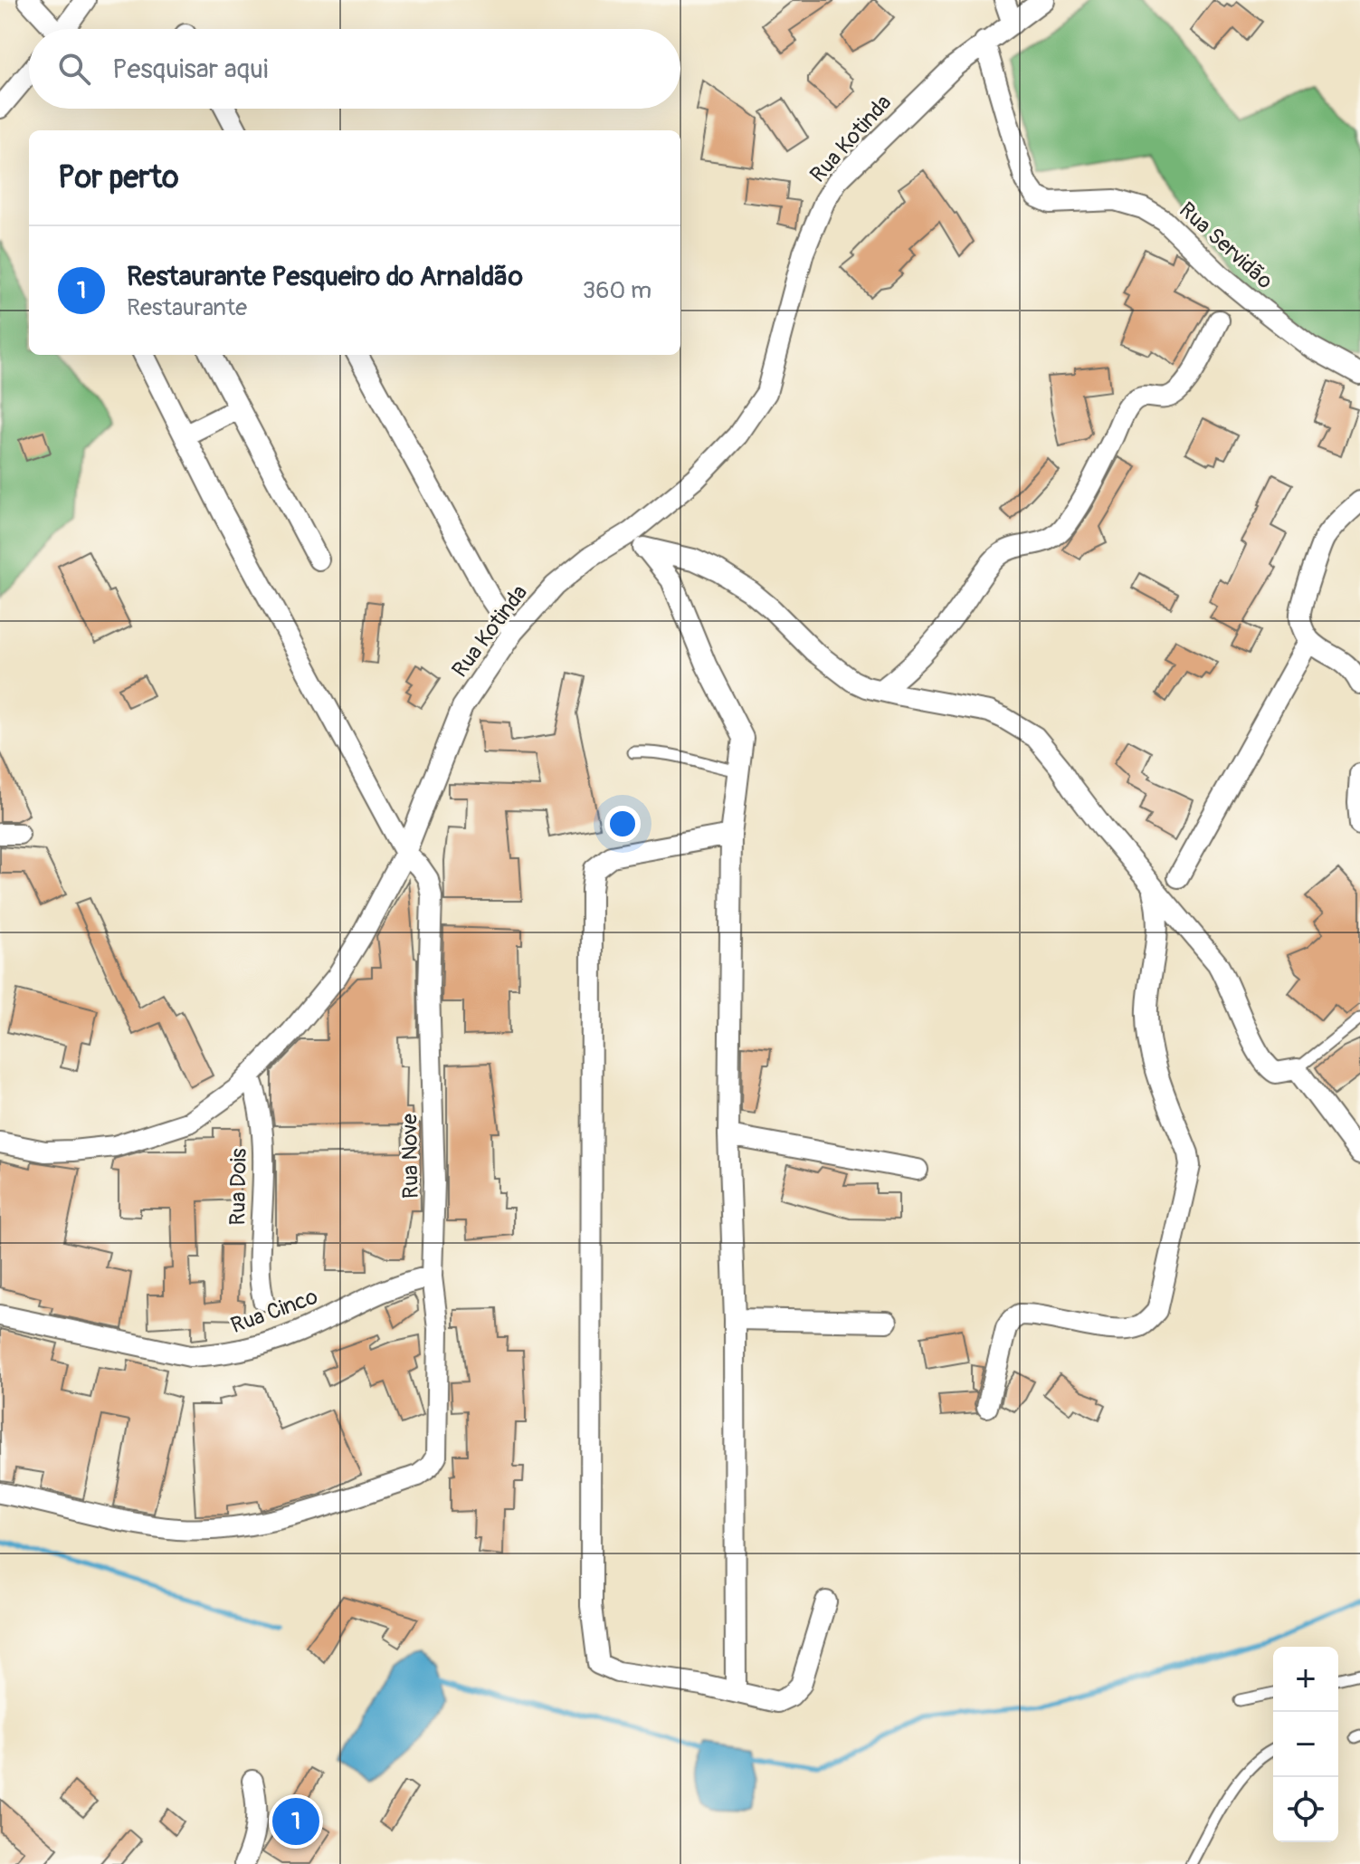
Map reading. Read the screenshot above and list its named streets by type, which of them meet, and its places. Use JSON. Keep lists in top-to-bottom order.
{
  "streets": {
    "street": [
      "Rua Kotinda",
      "Rua Servidão",
      "Rua Nove",
      "Rua Dois",
      "Rua Cinco"
    ]
  },
  "crossings": [
    ["Rua Kotinda", "Rua Servidão"],
    ["Rua Kotinda", "Rua Nove"],
    ["Rua Kotinda", "Rua Dois"],
    ["Rua Nove", "Rua Cinco"]
  ],
  "page": {
    "search": "Pesquisar aqui",
    "heading": "Por perto",
    "list": [
      {
        "mark": "1",
        "name": "Restaurante Pesqueiro do Arnaldão",
        "note": "Restaurante",
        "value": "360 m"
      }
    ],
    "map_buttons": ["+", "−"],
    "pins": "1"
  }
}
